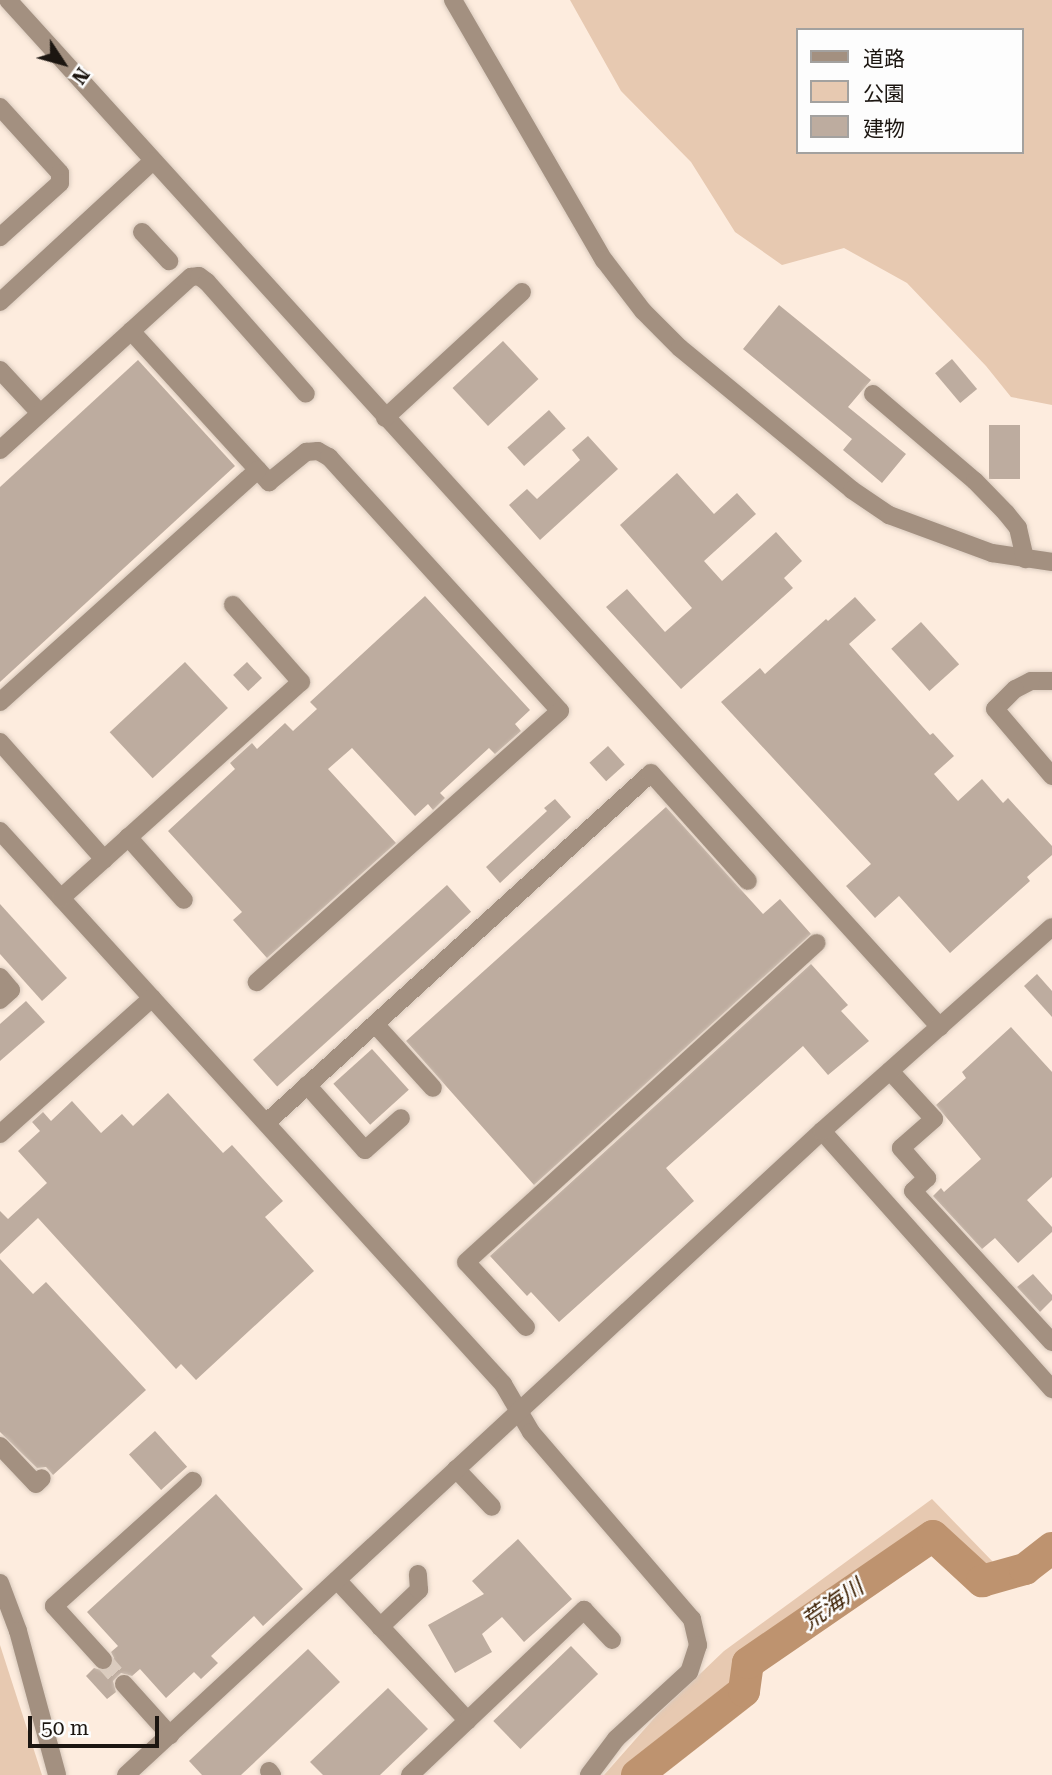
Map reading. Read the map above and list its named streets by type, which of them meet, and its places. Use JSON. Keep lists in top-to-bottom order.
{
  "water": ["荒海川"],
  "legend": ["道路", "公園", "建物"],
  "scale_bar": "50 m",
  "north": "bottom right"
}
